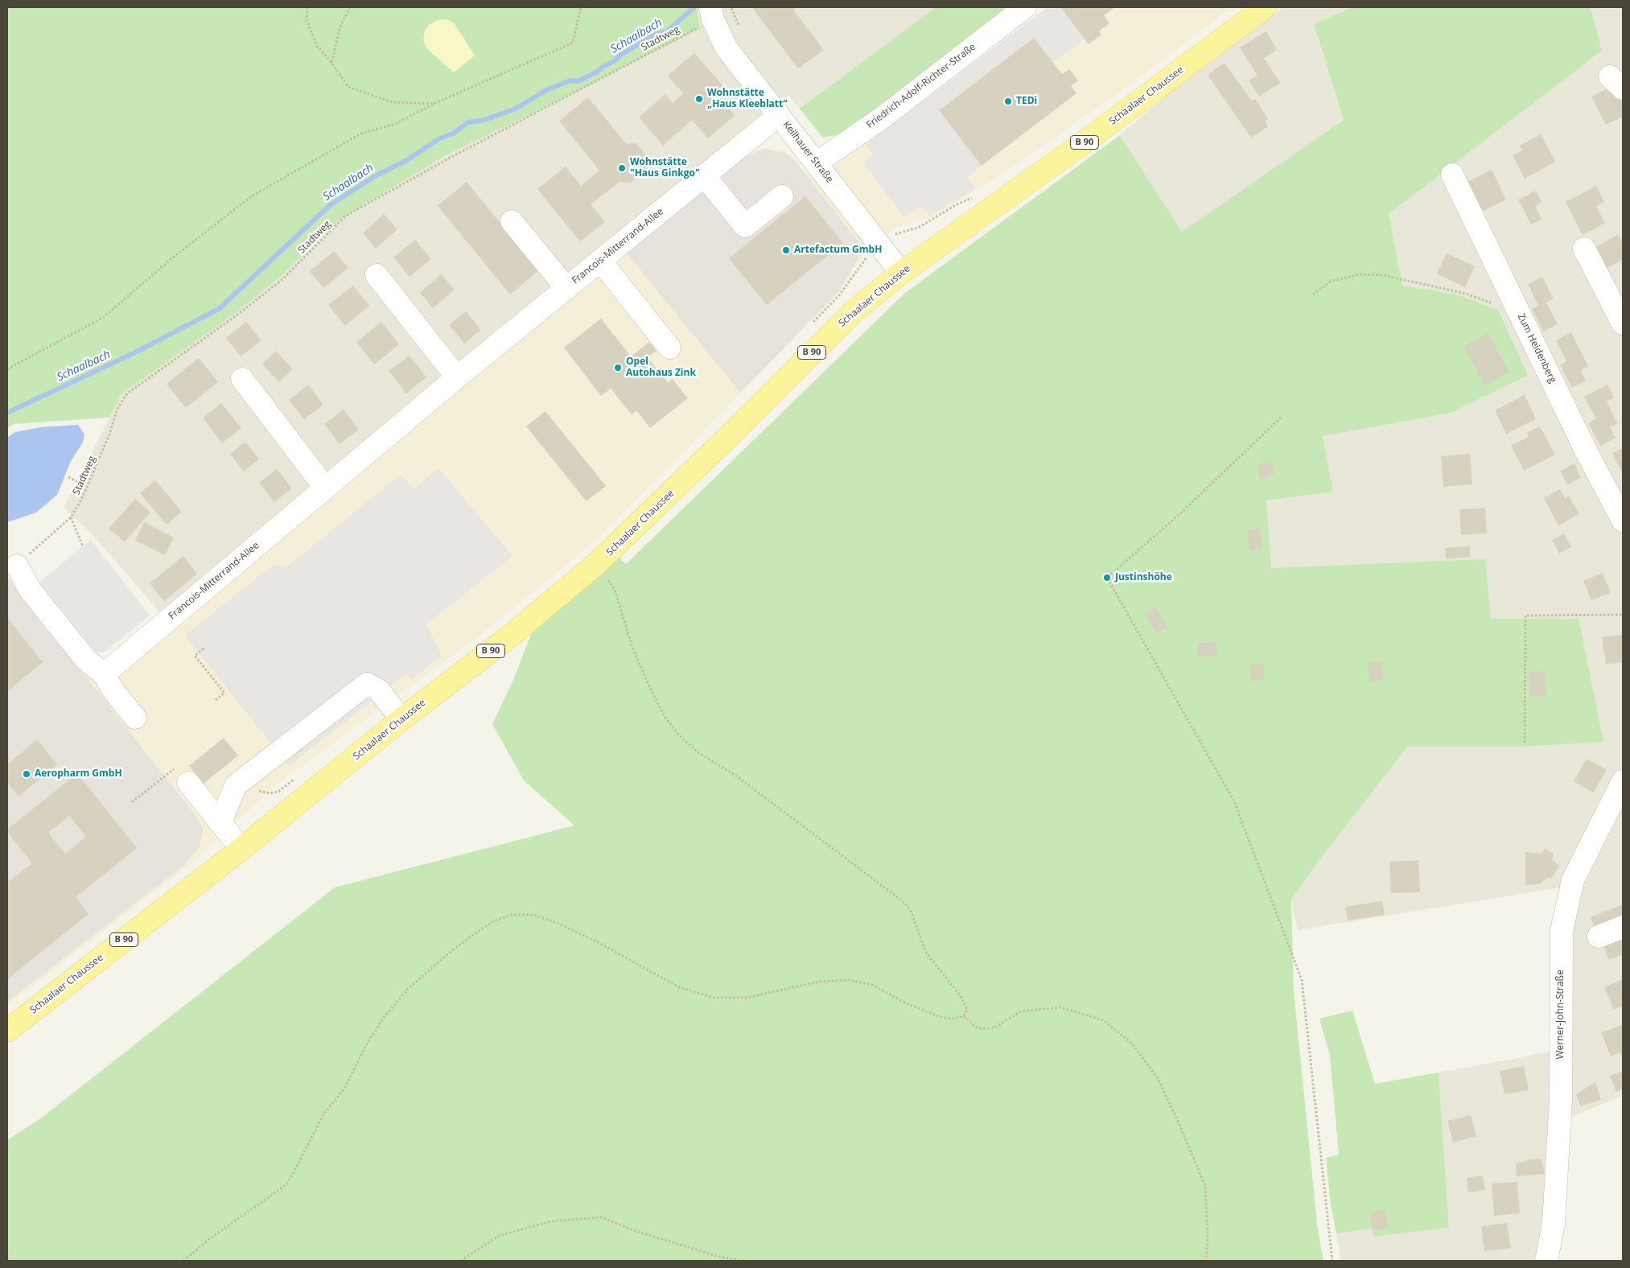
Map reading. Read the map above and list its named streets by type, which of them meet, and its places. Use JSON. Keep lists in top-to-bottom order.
{
  "streets": {
    "main road": ["Schaalaer Chaussee", "B 90"],
    "street": [
      "Friedrich-Adolf-Richter-Straße",
      "Keilhauer Straße",
      "Francois-Mitterrand-Allee",
      "Zum Heidenberg",
      "Werner-John-Straße"
    ],
    "path": ["Stadtweg"]
  },
  "crossings": [
    ["Stadtweg", "Keilhauer Straße"],
    ["Friedrich-Adolf-Richter-Straße", "Keilhauer Straße"],
    ["Schaalaer Chaussee", "Keilhauer Straße"],
    ["Keilhauer Straße", "Francois-Mitterrand-Allee"]
  ],
  "water": ["Schaalbach"],
  "places": [
    "Wohnstätte „Haus Kleeblatt“",
    "TEDi",
    "Wohnstätte \"Haus Ginkgo\"",
    "Artefactum GmbH",
    "Opel Autohaus Zink",
    "Justinshöhe",
    "Aeropharm GmbH"
  ]
}
